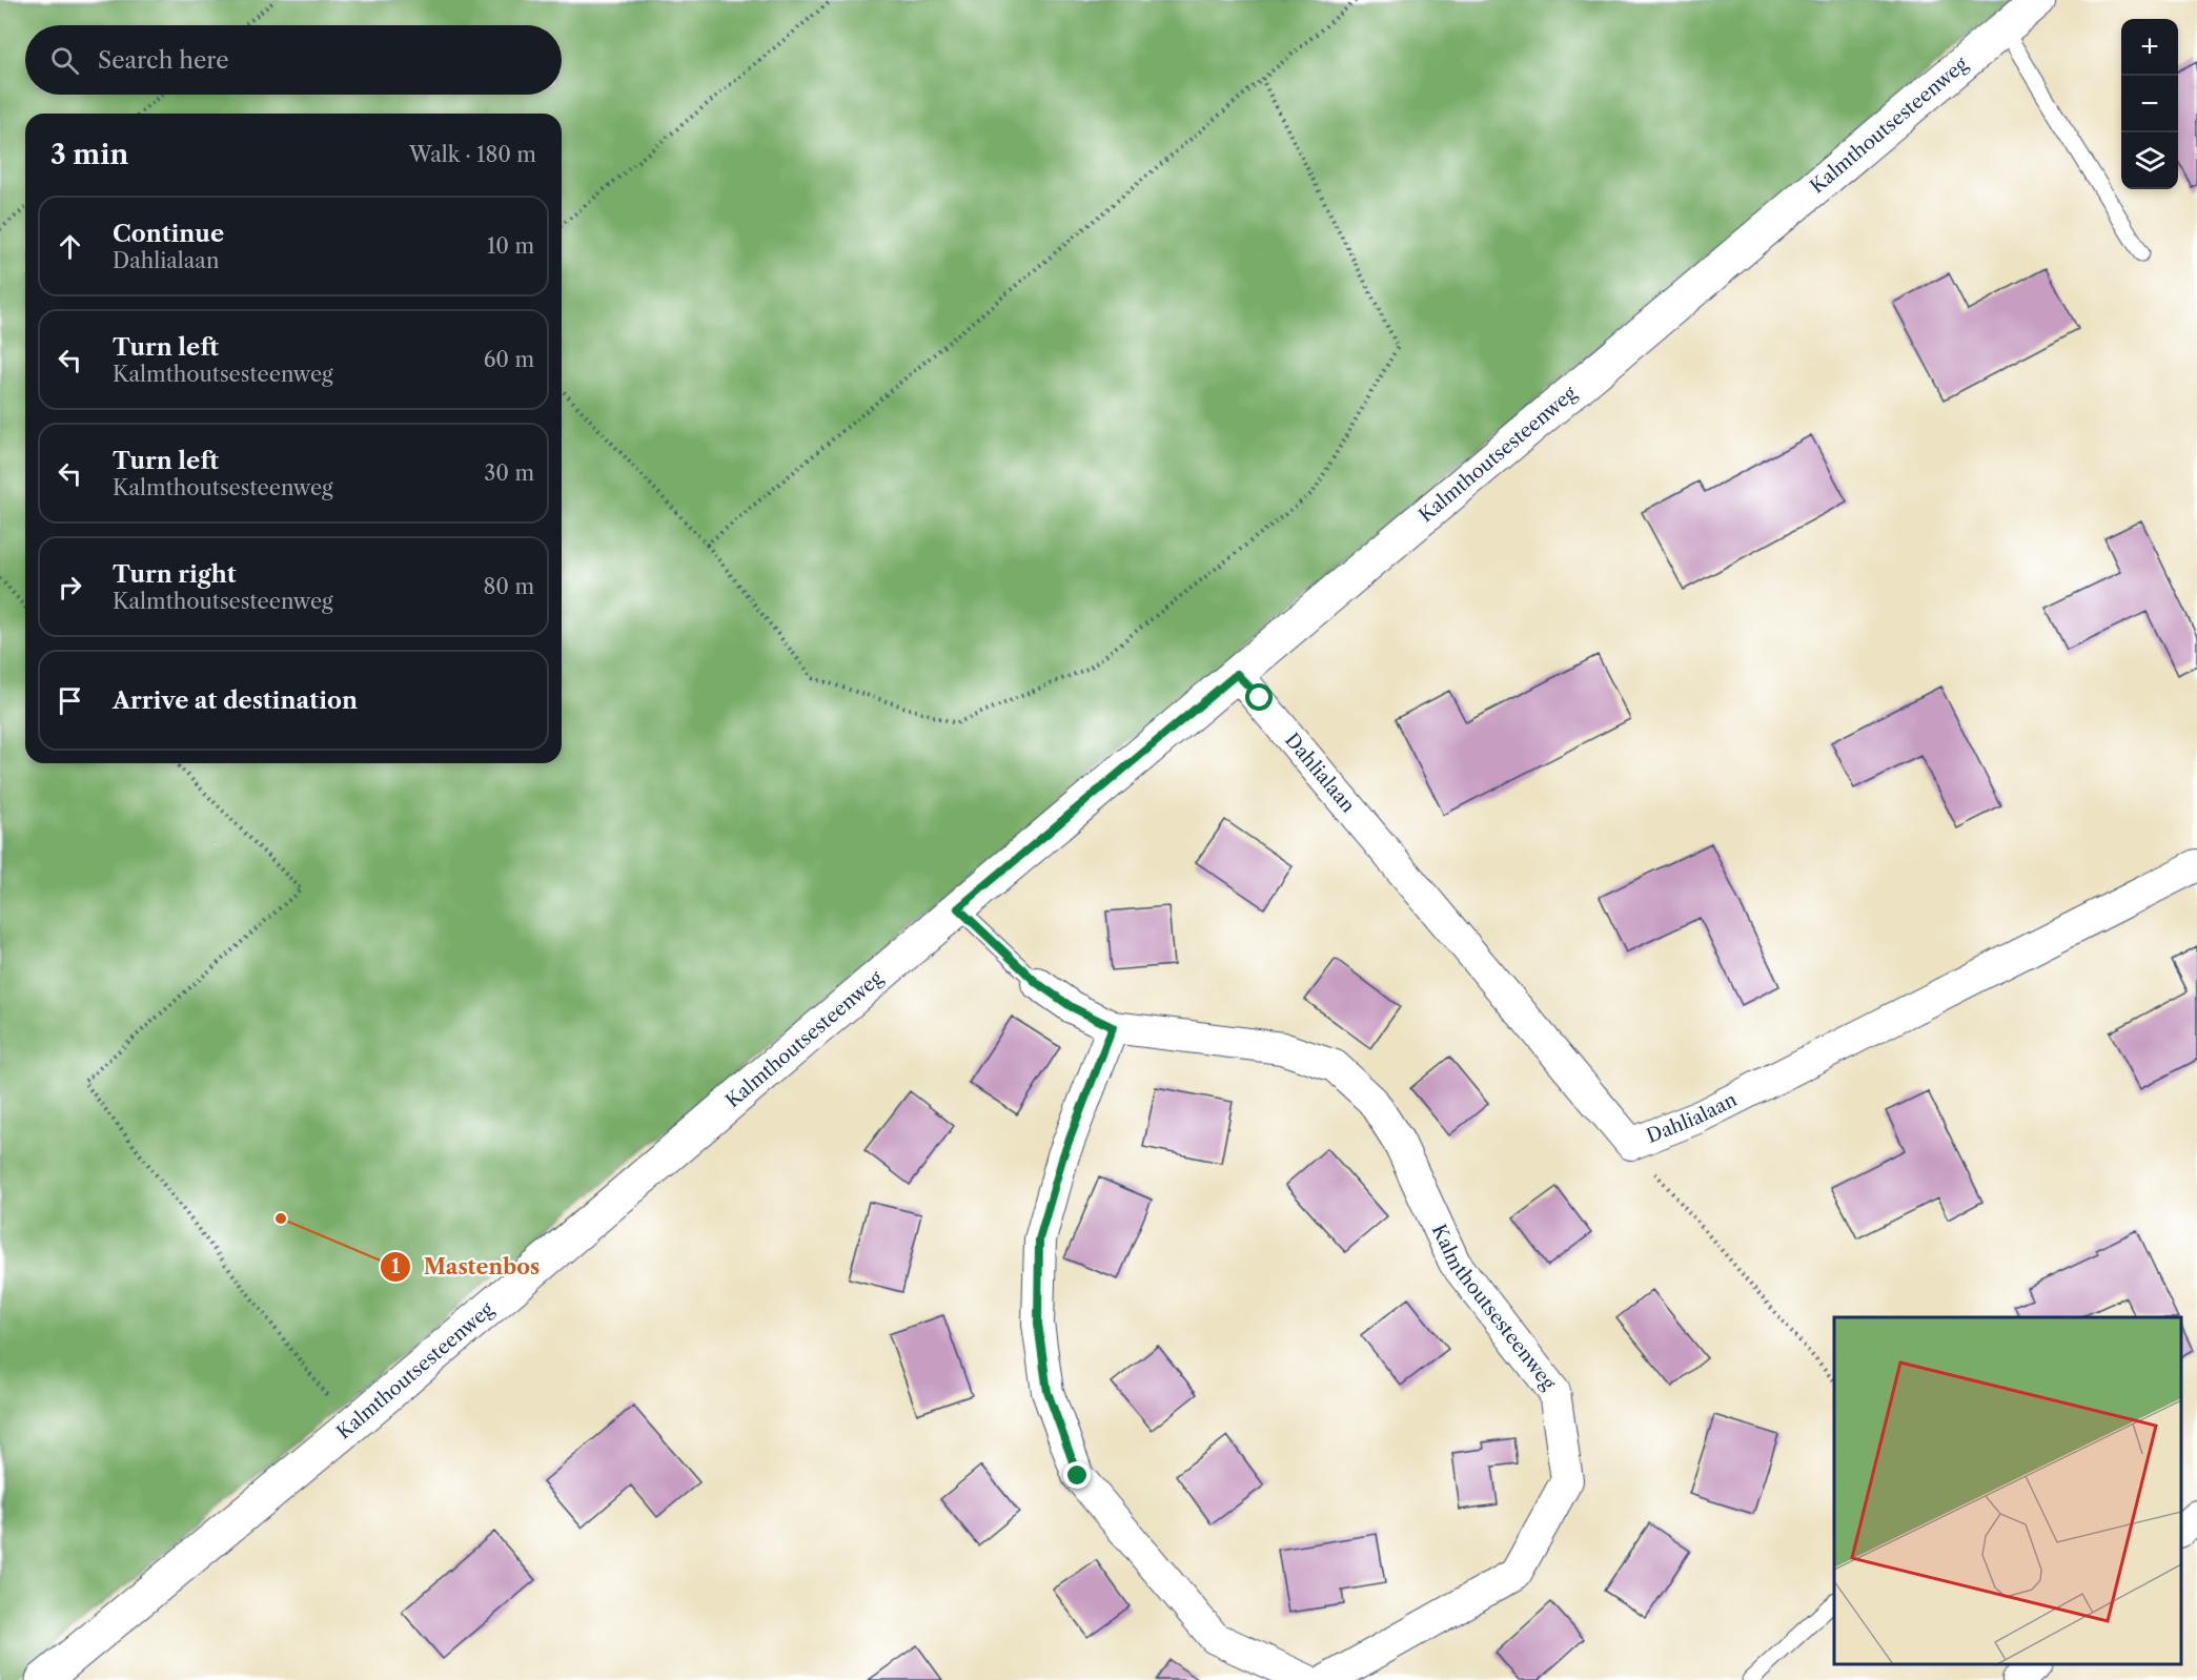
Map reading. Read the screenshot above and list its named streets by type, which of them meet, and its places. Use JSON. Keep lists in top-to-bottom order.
{
  "streets": {
    "main road": ["Kalmthoutsesteenweg"],
    "street": ["Dahlialaan"]
  },
  "crossings": [
    ["Kalmthoutsesteenweg", "Dahlialaan"]
  ],
  "places": ["Mastenbos"],
  "page": {
    "map_buttons": ["+", "−"],
    "search": "Search here",
    "heading": ["3 min", "Walk · 180 m"],
    "list": [
      ["Continue", "Dahlialaan", "10 m"],
      ["Turn left", "Kalmthoutsesteenweg", "60 m"],
      ["Turn left", "Kalmthoutsesteenweg", "30 m"],
      ["Turn right", "Kalmthoutsesteenweg", "80 m"],
      "Arrive at destination"
    ]
  }
}
